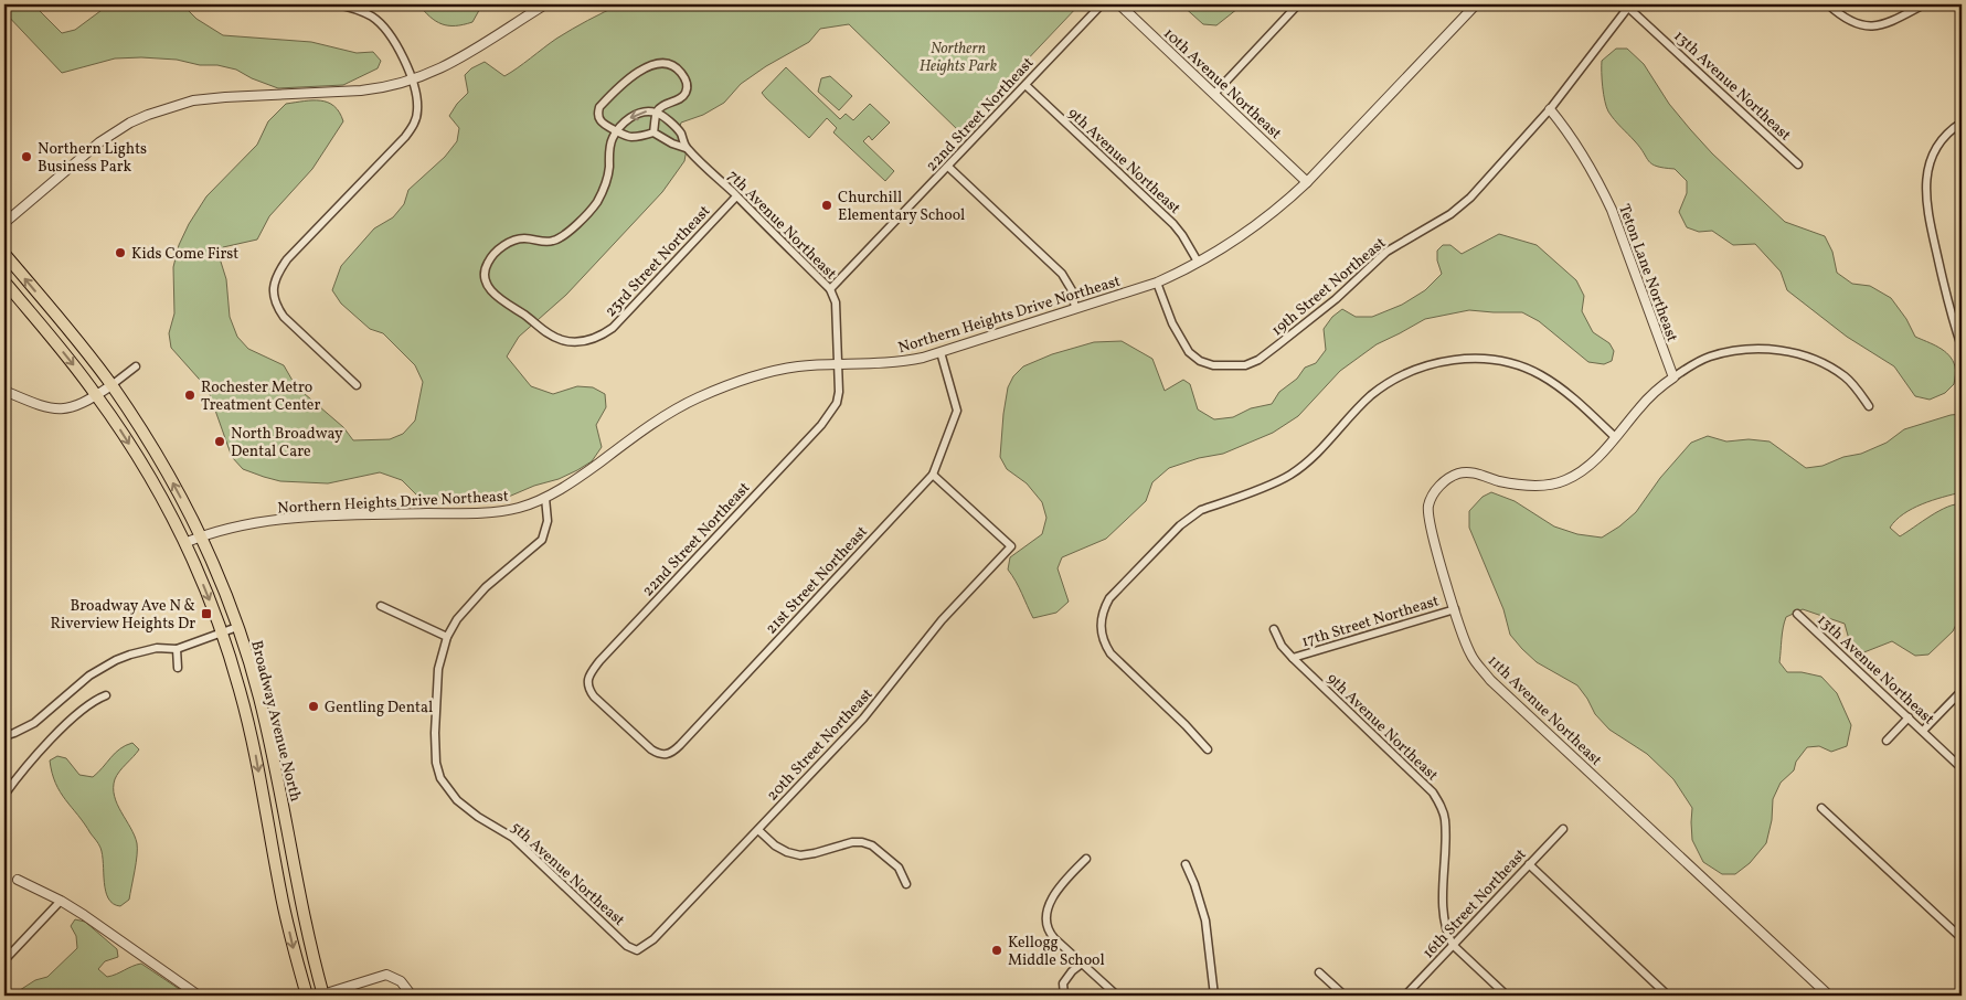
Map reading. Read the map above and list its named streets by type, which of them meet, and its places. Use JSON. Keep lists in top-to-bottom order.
{
  "streets": {
    "main road": ["Broadway Avenue North"],
    "street": [
      "10th Avenue Northeast",
      "13th Avenue Northeast",
      "22nd Street Northeast",
      "9th Avenue Northeast",
      "7th Avenue Northeast",
      "23rd Street Northeast",
      "Teton Lane Northeast",
      "19th Street Northeast",
      "Northern Heights Drive Northeast",
      "21st Street Northeast",
      "17th Street Northeast",
      "11th Avenue Northeast",
      "20th Street Northeast",
      "5th Avenue Northeast",
      "16th Street Northeast"
    ]
  },
  "crossings": [
    ["10th Avenue Northeast", "Northern Heights Drive Northeast"],
    ["13th Avenue Northeast", "19th Street Northeast"],
    ["22nd Street Northeast", "9th Avenue Northeast"],
    ["22nd Street Northeast", "7th Avenue Northeast"],
    ["22nd Street Northeast", "Northern Heights Drive Northeast"],
    ["22nd Street Northeast", "21st Street Northeast"],
    ["9th Avenue Northeast", "Northern Heights Drive Northeast"],
    ["9th Avenue Northeast", "17th Street Northeast"],
    ["9th Avenue Northeast", "16th Street Northeast"],
    ["7th Avenue Northeast", "23rd Street Northeast"],
    ["7th Avenue Northeast", "Northern Heights Drive Northeast"],
    ["Teton Lane Northeast", "19th Street Northeast"],
    ["19th Street Northeast", "Northern Heights Drive Northeast"],
    ["Northern Heights Drive Northeast", "21st Street Northeast"],
    ["Northern Heights Drive Northeast", "Broadway Avenue North"],
    ["Northern Heights Drive Northeast", "5th Avenue Northeast"],
    ["21st Street Northeast", "20th Street Northeast"],
    ["17th Street Northeast", "11th Avenue Northeast"],
    ["20th Street Northeast", "5th Avenue Northeast"]
  ],
  "parks": ["Northern Heights Park"],
  "places": {
    "other": [
      "Northern Lights Business Park",
      "Churchill Elementary School",
      "Kids Come First",
      "Rochester Metro Treatment Center",
      "North Broadway Dental Care",
      "Gentling Dental",
      "Kellogg Middle School"
    ],
    "transit": ["Broadway Ave N & Riverview Heights Dr"]
  }
}
